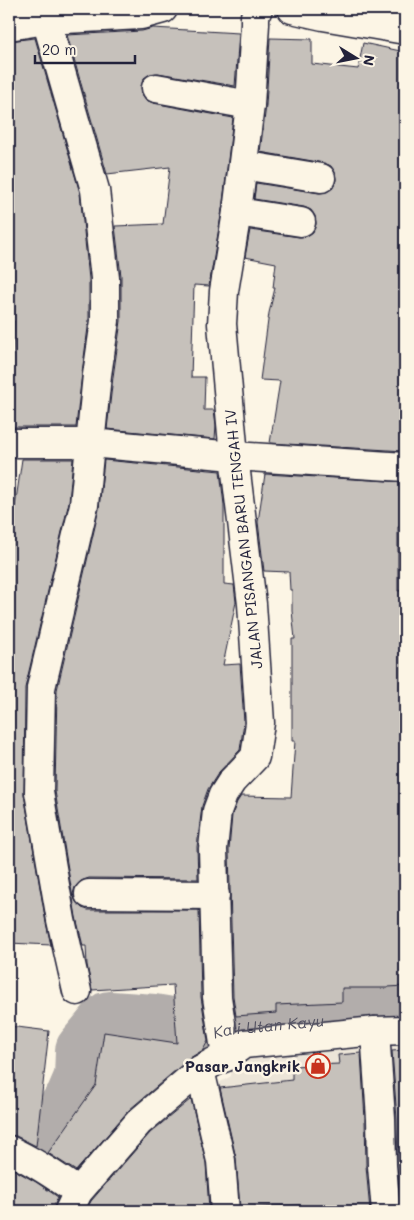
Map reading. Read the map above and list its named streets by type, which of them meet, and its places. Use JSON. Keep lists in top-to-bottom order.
{
  "streets": {
    "street": ["JALAN PISANGAN BARU TENGAH IV"]
  },
  "water": ["Kali Utan Kayu"],
  "places": {
    "shop": ["Pasar Jangkrik"]
  },
  "scale_bar": "20 m",
  "north": "right"
}
